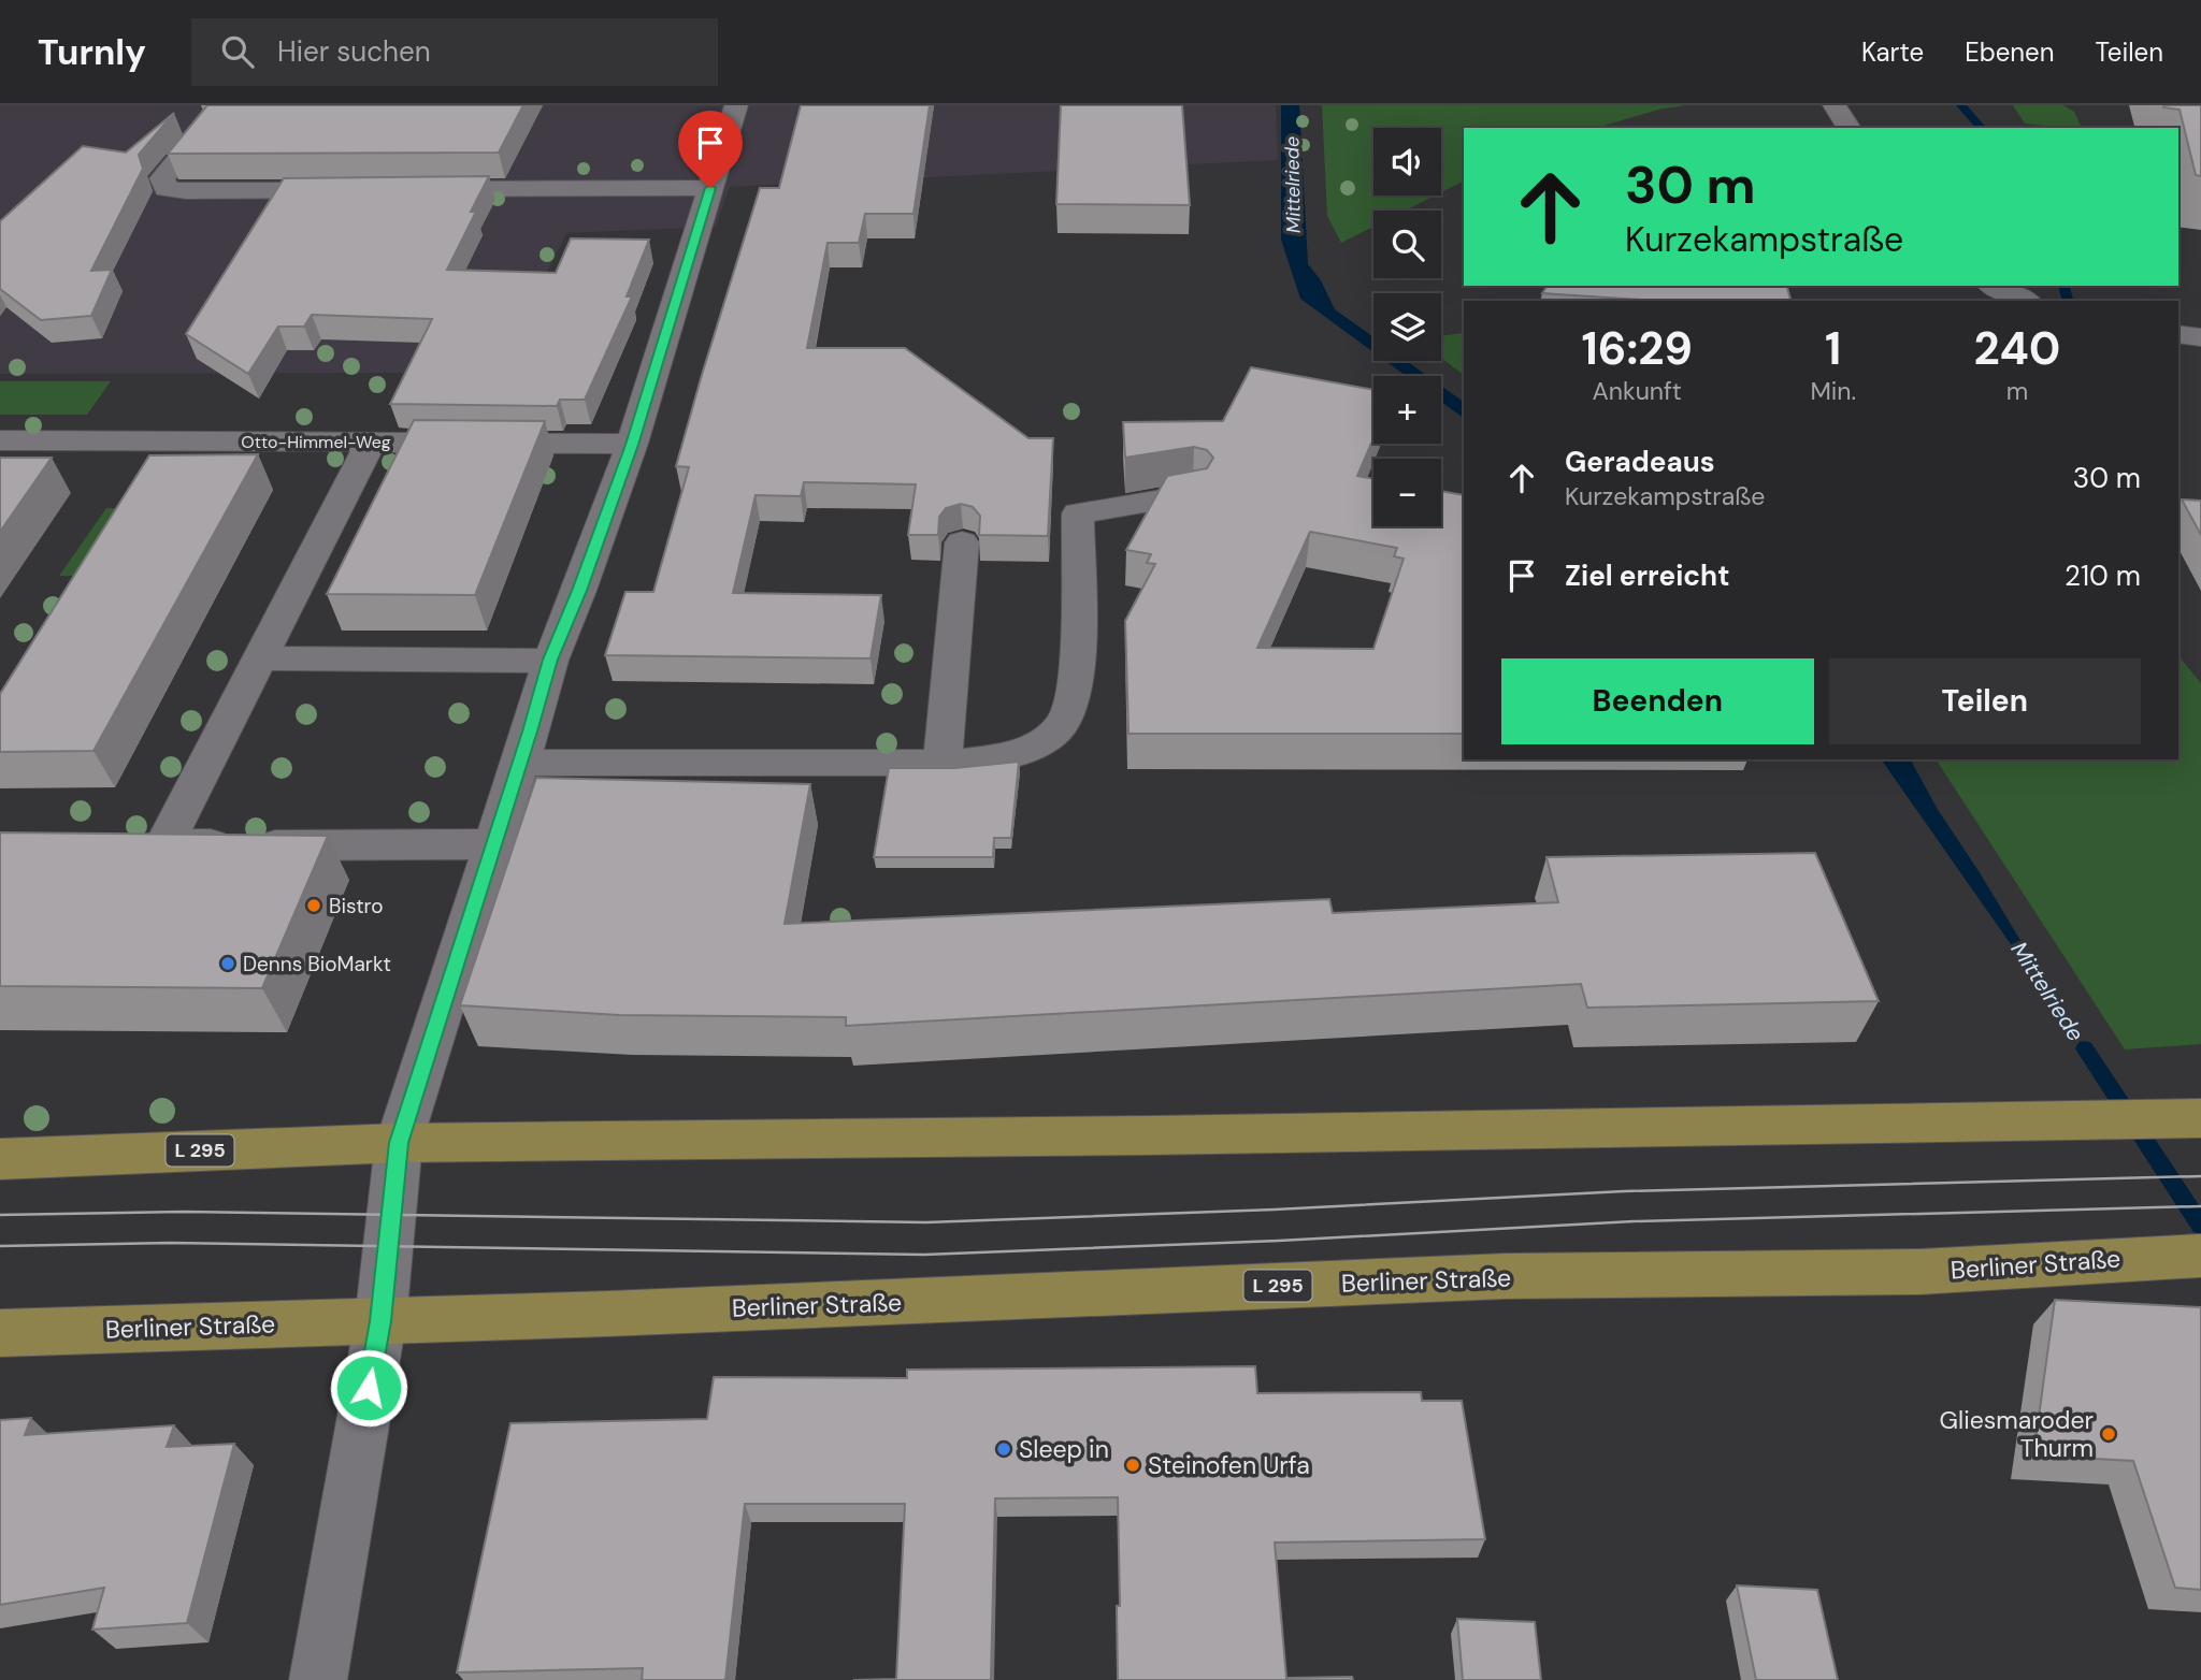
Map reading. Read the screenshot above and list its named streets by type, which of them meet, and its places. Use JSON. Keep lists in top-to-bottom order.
{
  "streets": {
    "main road": ["L 295", "Berliner Straße"],
    "street": ["Otto-Himmel-Weg"]
  },
  "water": ["Mittelriede"],
  "places": [
    "Bistro",
    "Denns BioMarkt",
    "Gliesmaroder Thurm",
    "Sleep in",
    "Steinofen Urfa"
  ],
  "page": {
    "header": "Turnly",
    "search": "Hier suchen",
    "nav": ["Karte", "Ebenen", "Teilen"],
    "map_buttons": ["+", "−"],
    "turn": ["30 m", "Kurzekampstraße"],
    "eta": [
      "16:29",
      "Ankunft",
      "1",
      "Min.",
      "240",
      "m"
    ],
    "list": [
      {
        "name": "Geradeaus",
        "note": "Kurzekampstraße",
        "value": "30 m"
      },
      {
        "name": "Ziel erreicht",
        "value": "210 m"
      }
    ],
    "buttons": ["Beenden", "Teilen"]
  }
}
